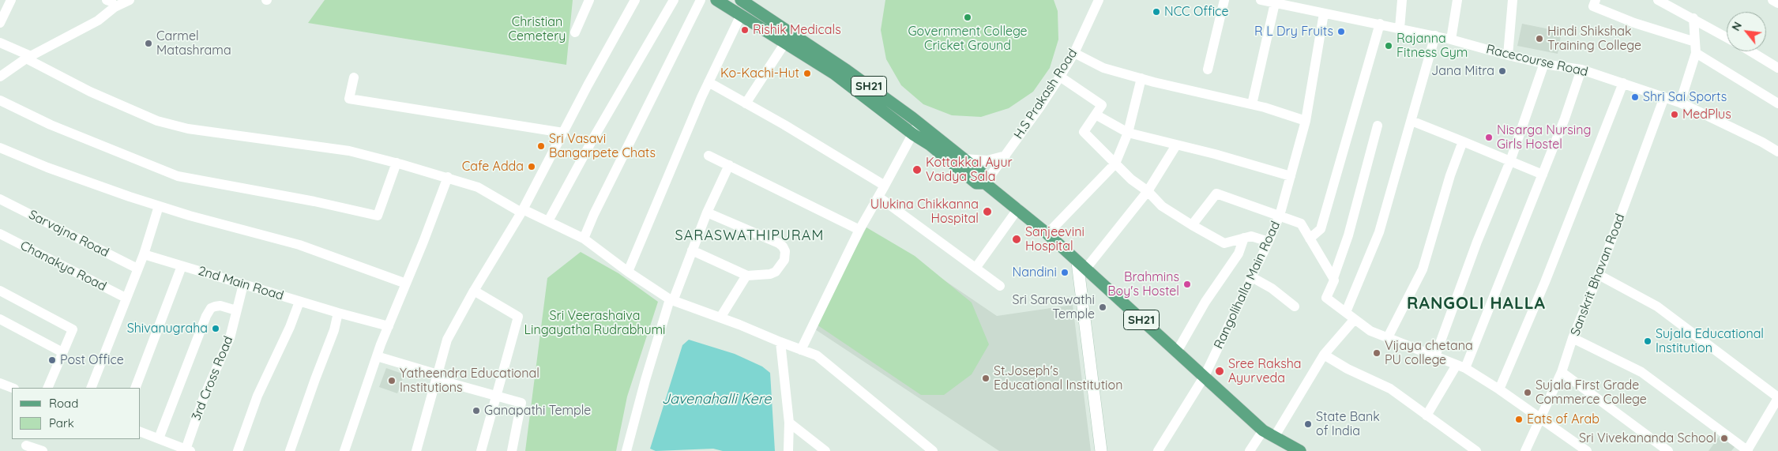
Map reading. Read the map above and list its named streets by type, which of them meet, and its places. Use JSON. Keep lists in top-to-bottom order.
{
  "streets": {
    "main road": ["SH21"],
    "street": [
      "Racecourse Road",
      "H.S Prakash Road",
      "Sarvajna Road",
      "Chanakya Road",
      "Sanskrit Bhavan Road",
      "2nd Main Road",
      "Rangolihalla Main Road",
      "3rd Cross Road"
    ]
  },
  "crossings": [
    ["Racecourse Road", "Sanskrit Bhavan Road"],
    ["Racecourse Road", "Rangolihalla Main Road"],
    ["SH21", "H.S Prakash Road"],
    ["SH21", "Rangolihalla Main Road"],
    ["2nd Main Road", "3rd Cross Road"]
  ],
  "districts": ["SARASWATHIPURAM", "RANGOLI HALLA"],
  "water": ["Javenahalli Kere"],
  "parks": ["Christian Cemetery", "Sri Veerashaiva Lingayatha Rudrabhumi"],
  "places": [
    "NCC Office",
    "Government College Cricket Ground",
    "Rishik Medicals",
    "R L Dry Fruits",
    "Hindi Shikshak Training College",
    "Carmel Matashrama",
    "Rajanna Fitness Gym",
    "Jana Mitra",
    "Ko-Kachi-Hut",
    "Shri Sai Sports",
    "MedPlus",
    "Nisarga Nursing Girls Hostel",
    "Sri Vasavi Bangarpete Chats",
    "Cafe Adda",
    "Kottakkal Ayur Vaidya Sala",
    "Ulukina Chikkanna Hospital",
    "Sanjeevini Hospital",
    "Nandini",
    "Brahmins Boy's Hostel",
    "Sri Saraswathi Temple",
    "Shivanugraha",
    "Sujala Educational Institution",
    "Vijaya chetana PU college",
    "Post Office",
    "Sree Raksha Ayurveda",
    "St.Joseph's Educational Institution",
    "Yatheendra Educational Institutions",
    "Sujala First Grade Commerce College",
    "Ganapathi Temple",
    "Eats of Arab",
    "State Bank of India",
    "Sri Vivekananda School"
  ],
  "legend": ["Road", "Park"],
  "north": "top left"
}
